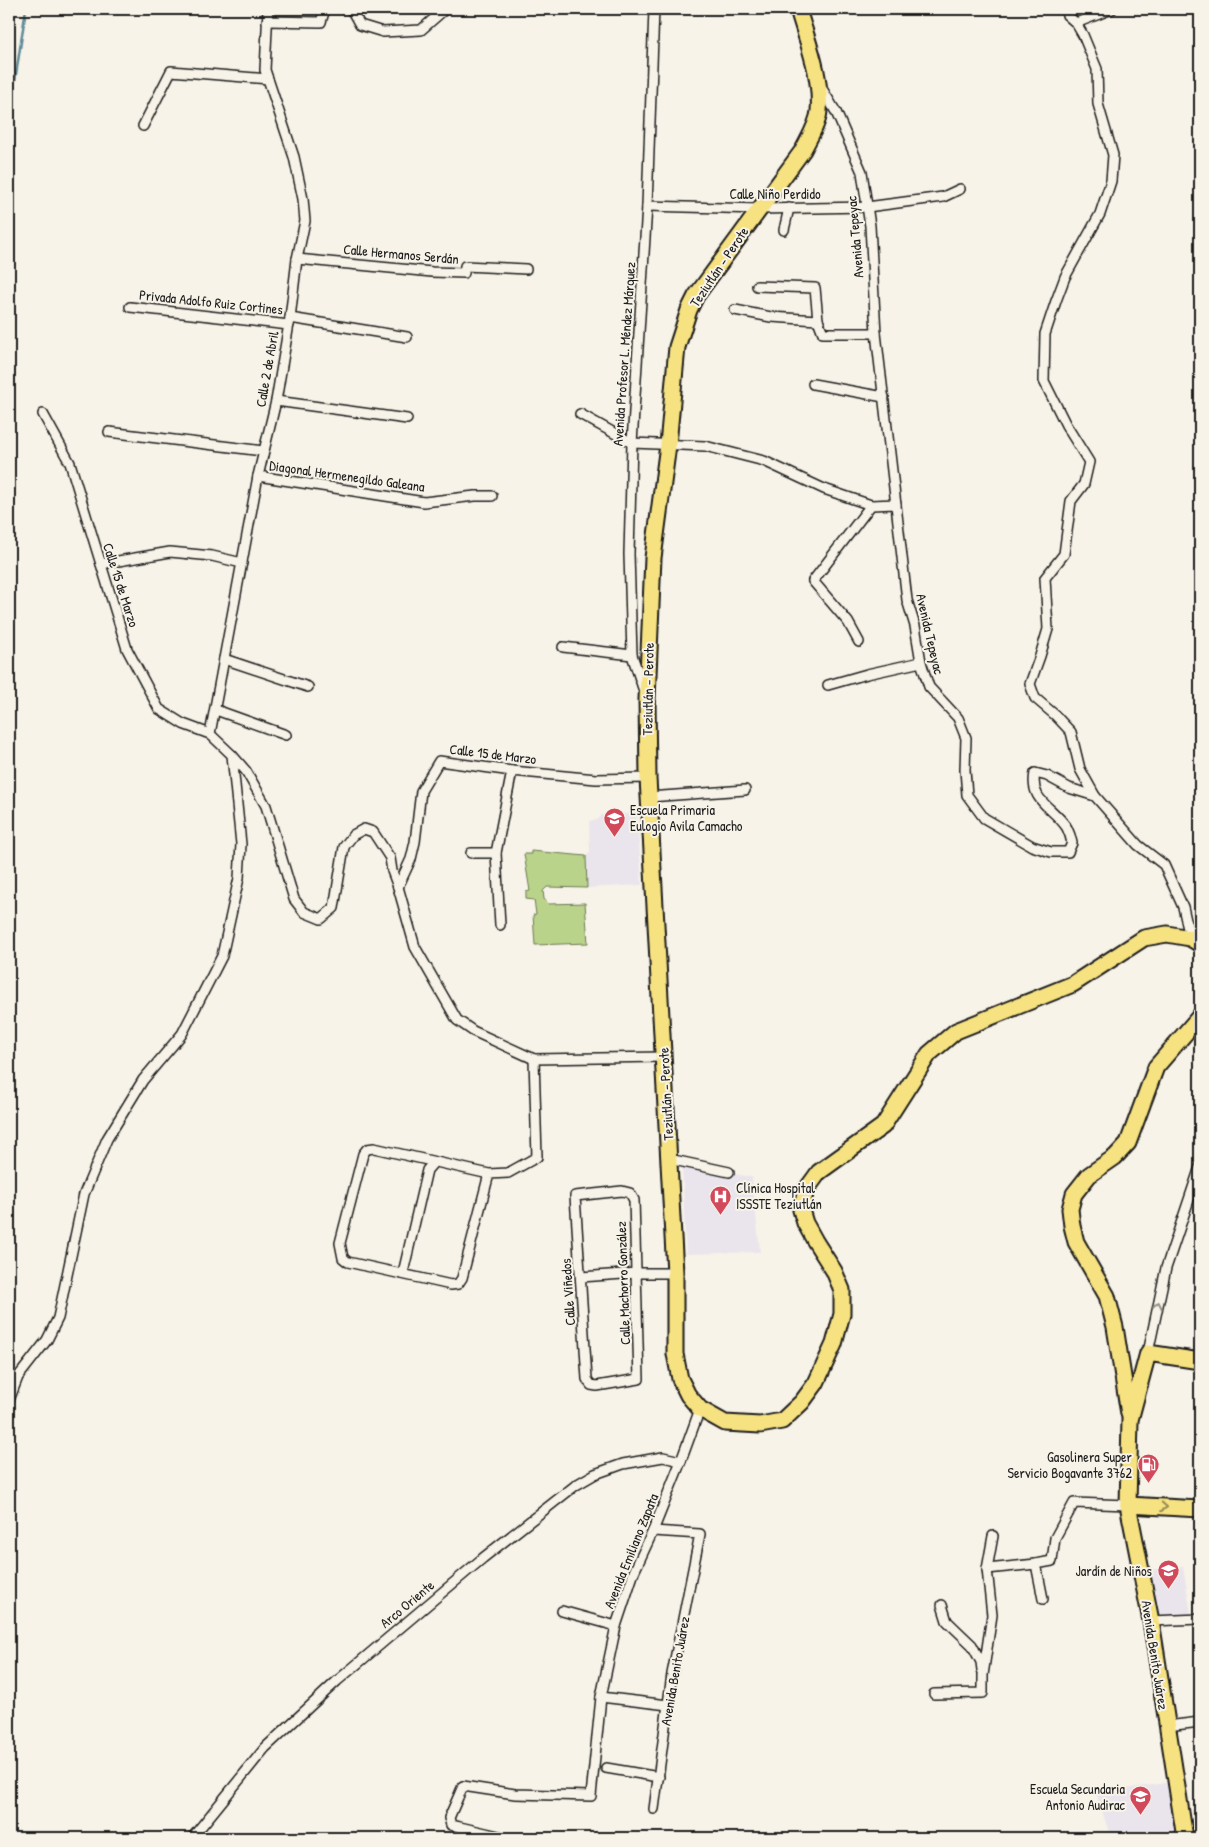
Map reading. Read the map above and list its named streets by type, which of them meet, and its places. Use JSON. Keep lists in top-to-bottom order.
{
  "streets": {
    "main road": ["Teziutlán - Perote", "Avenida Benito Juárez"],
    "street": [
      "Calle Niño Perdido",
      "Avenida Tepeyac",
      "Calle Hermanos Serdán",
      "Privada Adolfo Ruiz Cortines",
      "Avenida Profesor L. Méndez Márquez",
      "Calle 2 de Abril",
      "Diagonal Hermenegildo Galeana",
      "Calle 15 de Marzo",
      "Calle Machorro González",
      "Calle Viñedos",
      "Avenida Emiliano Zapata",
      "Arco Oriente"
    ]
  },
  "crossings": [
    ["Calle Niño Perdido", "Avenida Tepeyac"],
    ["Calle Niño Perdido", "Teziutlán - Perote"],
    ["Calle Niño Perdido", "Avenida Profesor L. Méndez Márquez"],
    ["Avenida Tepeyac", "Teziutlán - Perote"],
    ["Calle Hermanos Serdán", "Calle 2 de Abril"],
    ["Teziutlán - Perote", "Avenida Profesor L. Méndez Márquez"],
    ["Teziutlán - Perote", "Calle 15 de Marzo"],
    ["Teziutlán - Perote", "Avenida Emiliano Zapata"],
    ["Privada Adolfo Ruiz Cortines", "Calle 2 de Abril"],
    ["Calle 2 de Abril", "Diagonal Hermenegildo Galeana"],
    ["Calle 2 de Abril", "Calle 15 de Marzo"],
    ["Calle Machorro González", "Calle Viñedos"],
    ["Avenida Emiliano Zapata", "Arco Oriente"],
    ["Avenida Emiliano Zapata", "Avenida Benito Juárez"]
  ],
  "places": {
    "school or university": ["Escuela Primaria Eulogio Avila Camacho", "Jardín de Niños", "Escuela Secundaria Antonio Audirac"],
    "hospital": ["Clínica Hospital ISSSTE Teziutlán"],
    "fuel station": ["Gasolinera Super Servicio Bogavante 3762"]
  }
}
